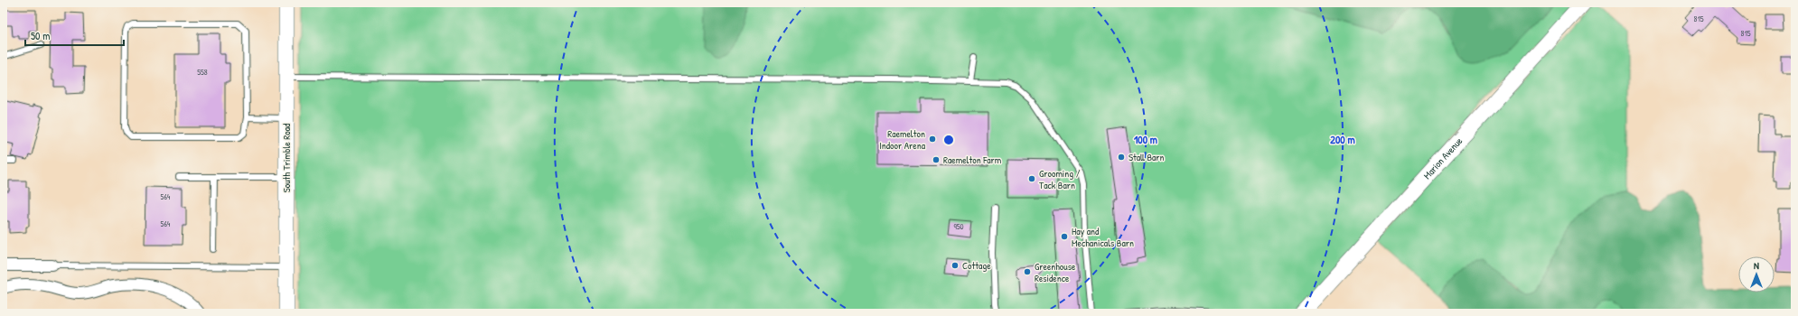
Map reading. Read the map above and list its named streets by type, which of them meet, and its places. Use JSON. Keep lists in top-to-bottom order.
{
  "streets": {
    "street": ["South Trimble Road", "Marion Avenue"]
  },
  "places": [
    "Raemelton Indoor Arena",
    "Stall Barn",
    "Raemelton Farm",
    "Grooming / Tack Barn",
    "Hay and Mechanicals Barn",
    "Cottage",
    "Greenhouse Residence"
  ],
  "house_numbers": [
    "815",
    "815",
    "558",
    "564",
    "564",
    "950"
  ],
  "scale_bar": "50 m",
  "north": "top",
  "rings": ["100 m", "200 m"]
}
